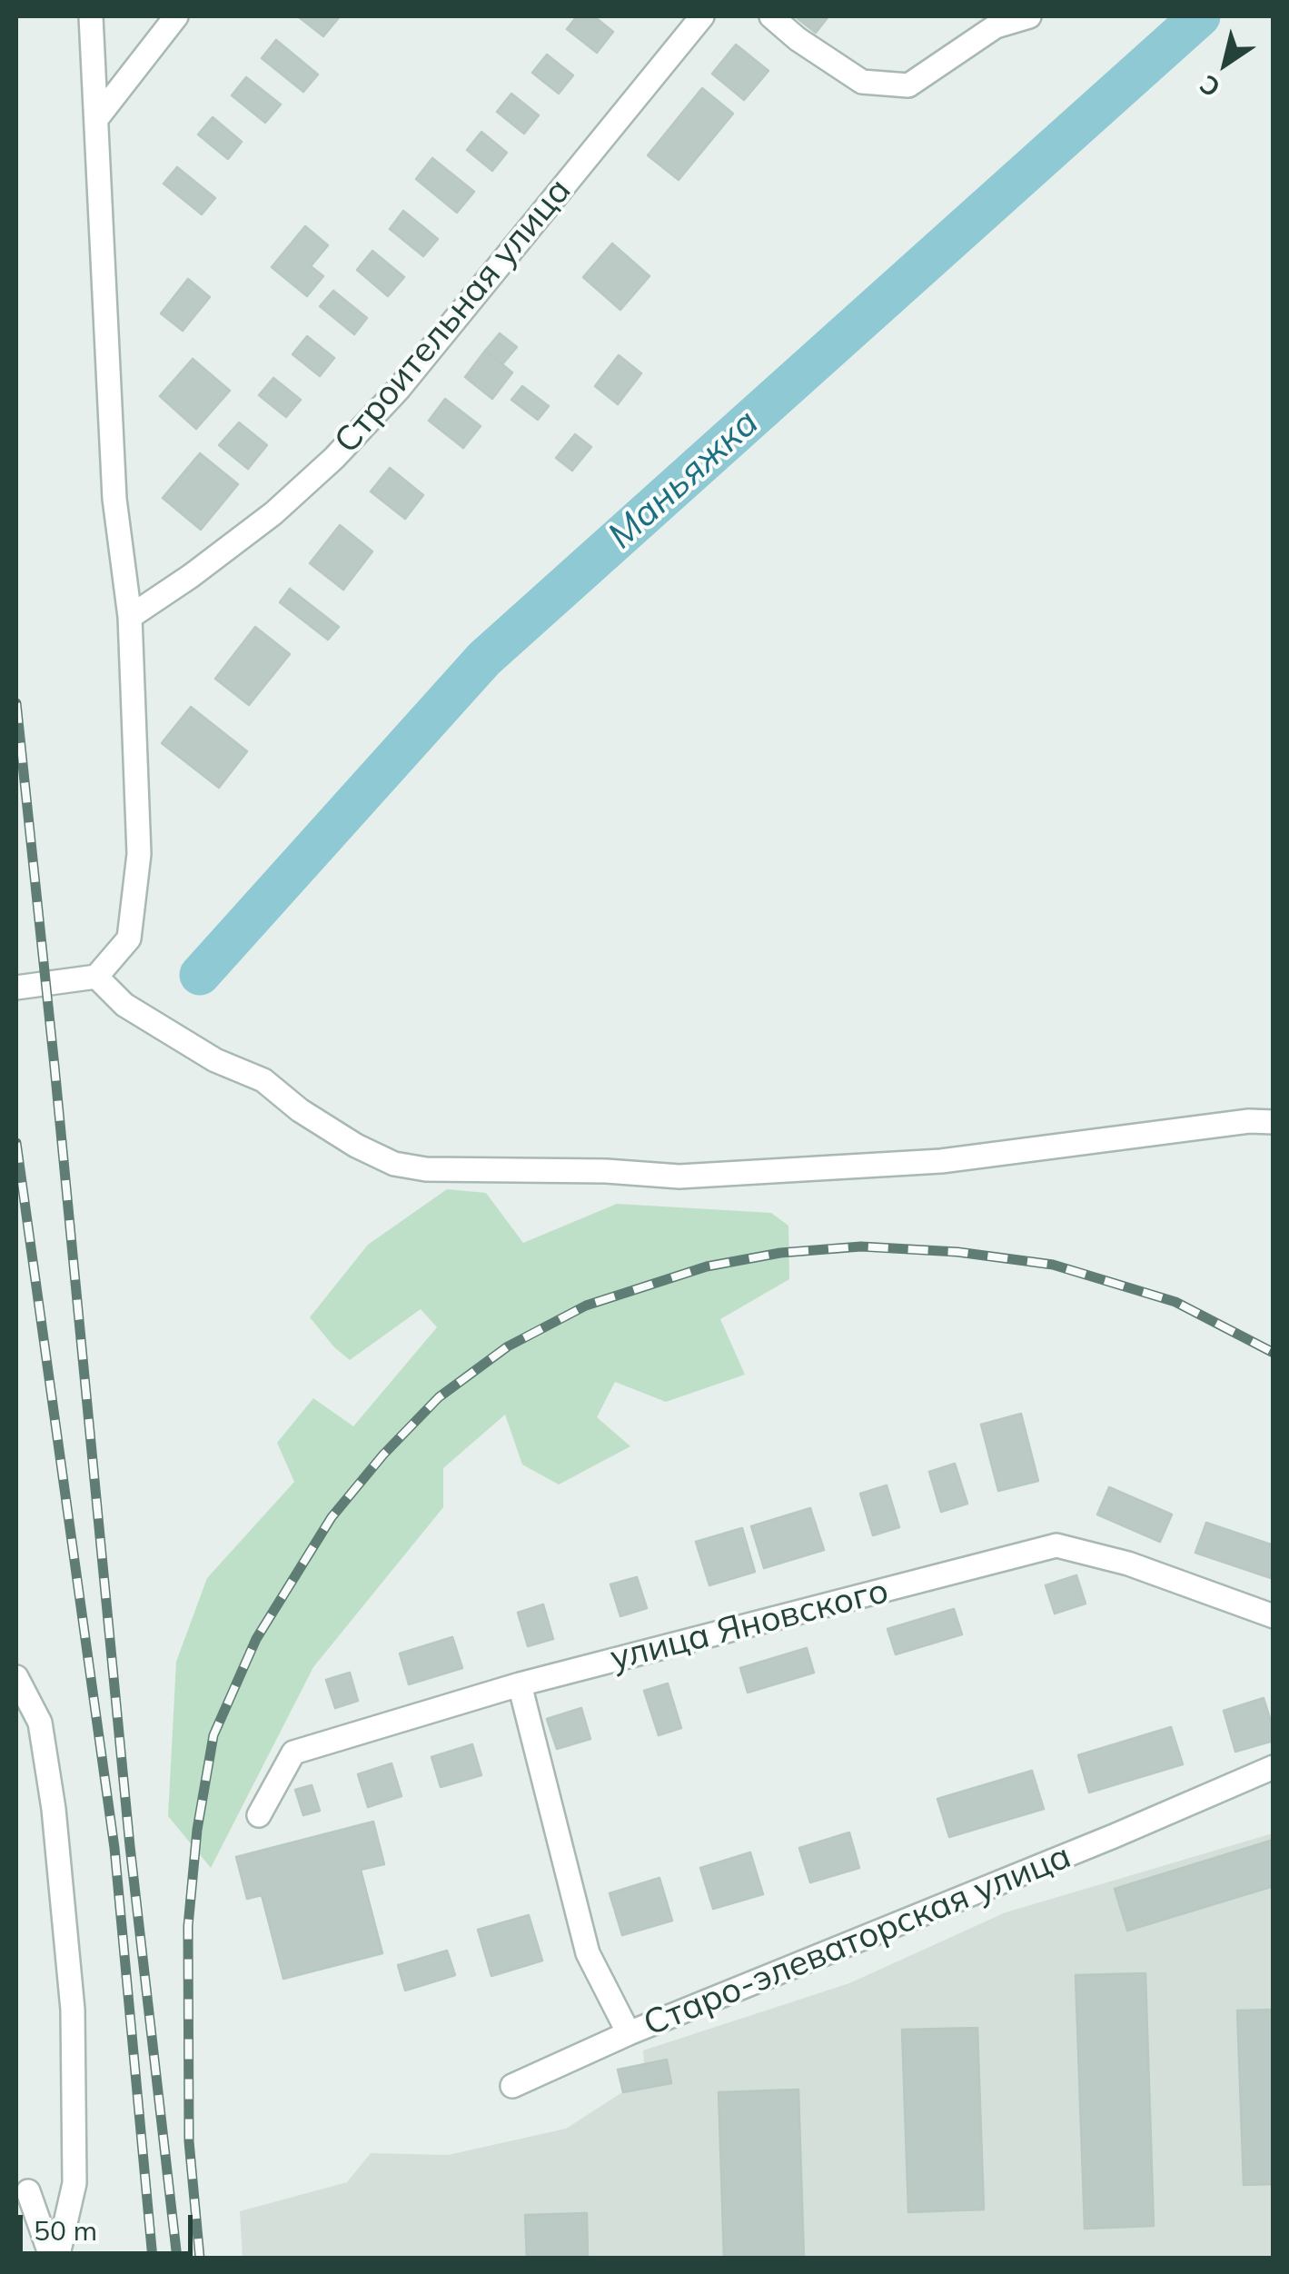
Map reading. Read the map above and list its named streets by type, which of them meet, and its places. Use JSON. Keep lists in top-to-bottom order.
{
  "streets": {
    "street": ["Строительная улица", "улица Яновского", "Старо-элеваторская улица"]
  },
  "crossings": [
    ["улица Яновского", "Старо-элеваторская улица"]
  ],
  "water": ["Маньяжка"],
  "scale_bar": "50 m",
  "north": "bottom left"
}
